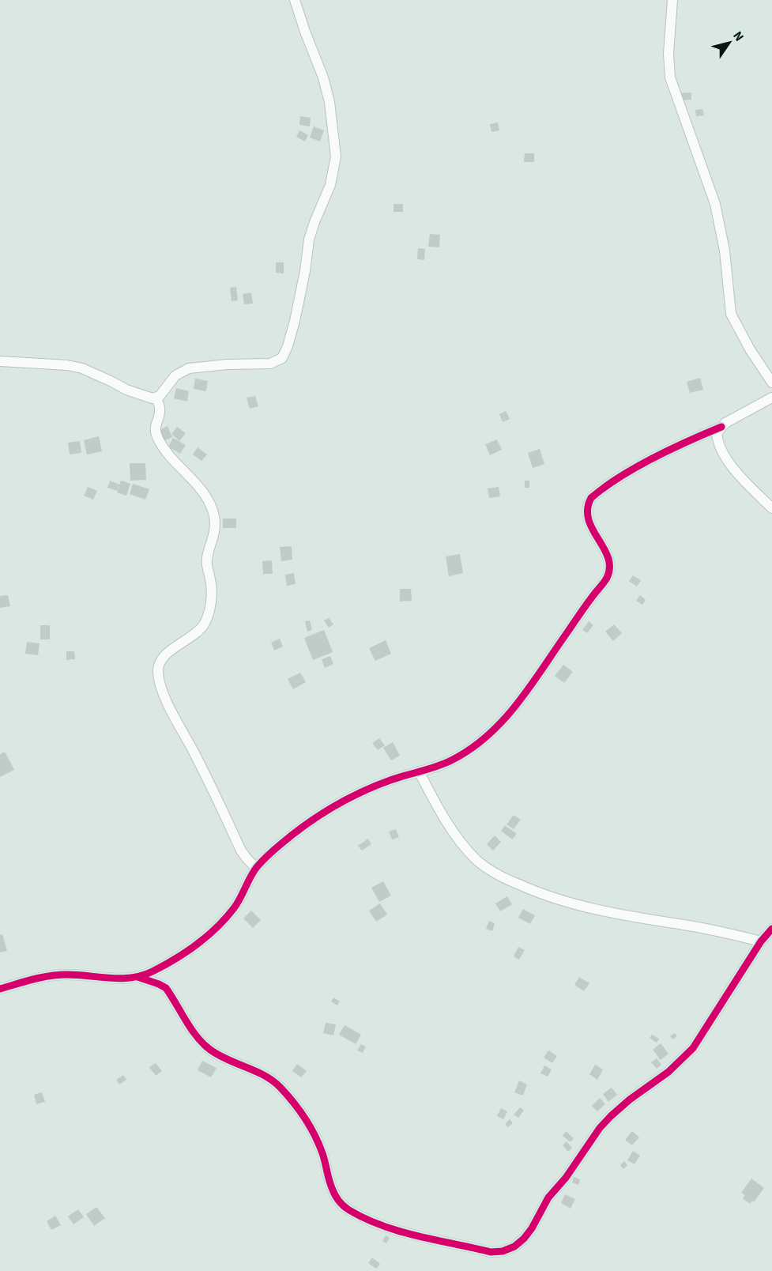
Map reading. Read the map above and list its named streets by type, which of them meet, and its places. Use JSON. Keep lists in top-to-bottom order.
{
  "north": "top right"
}
